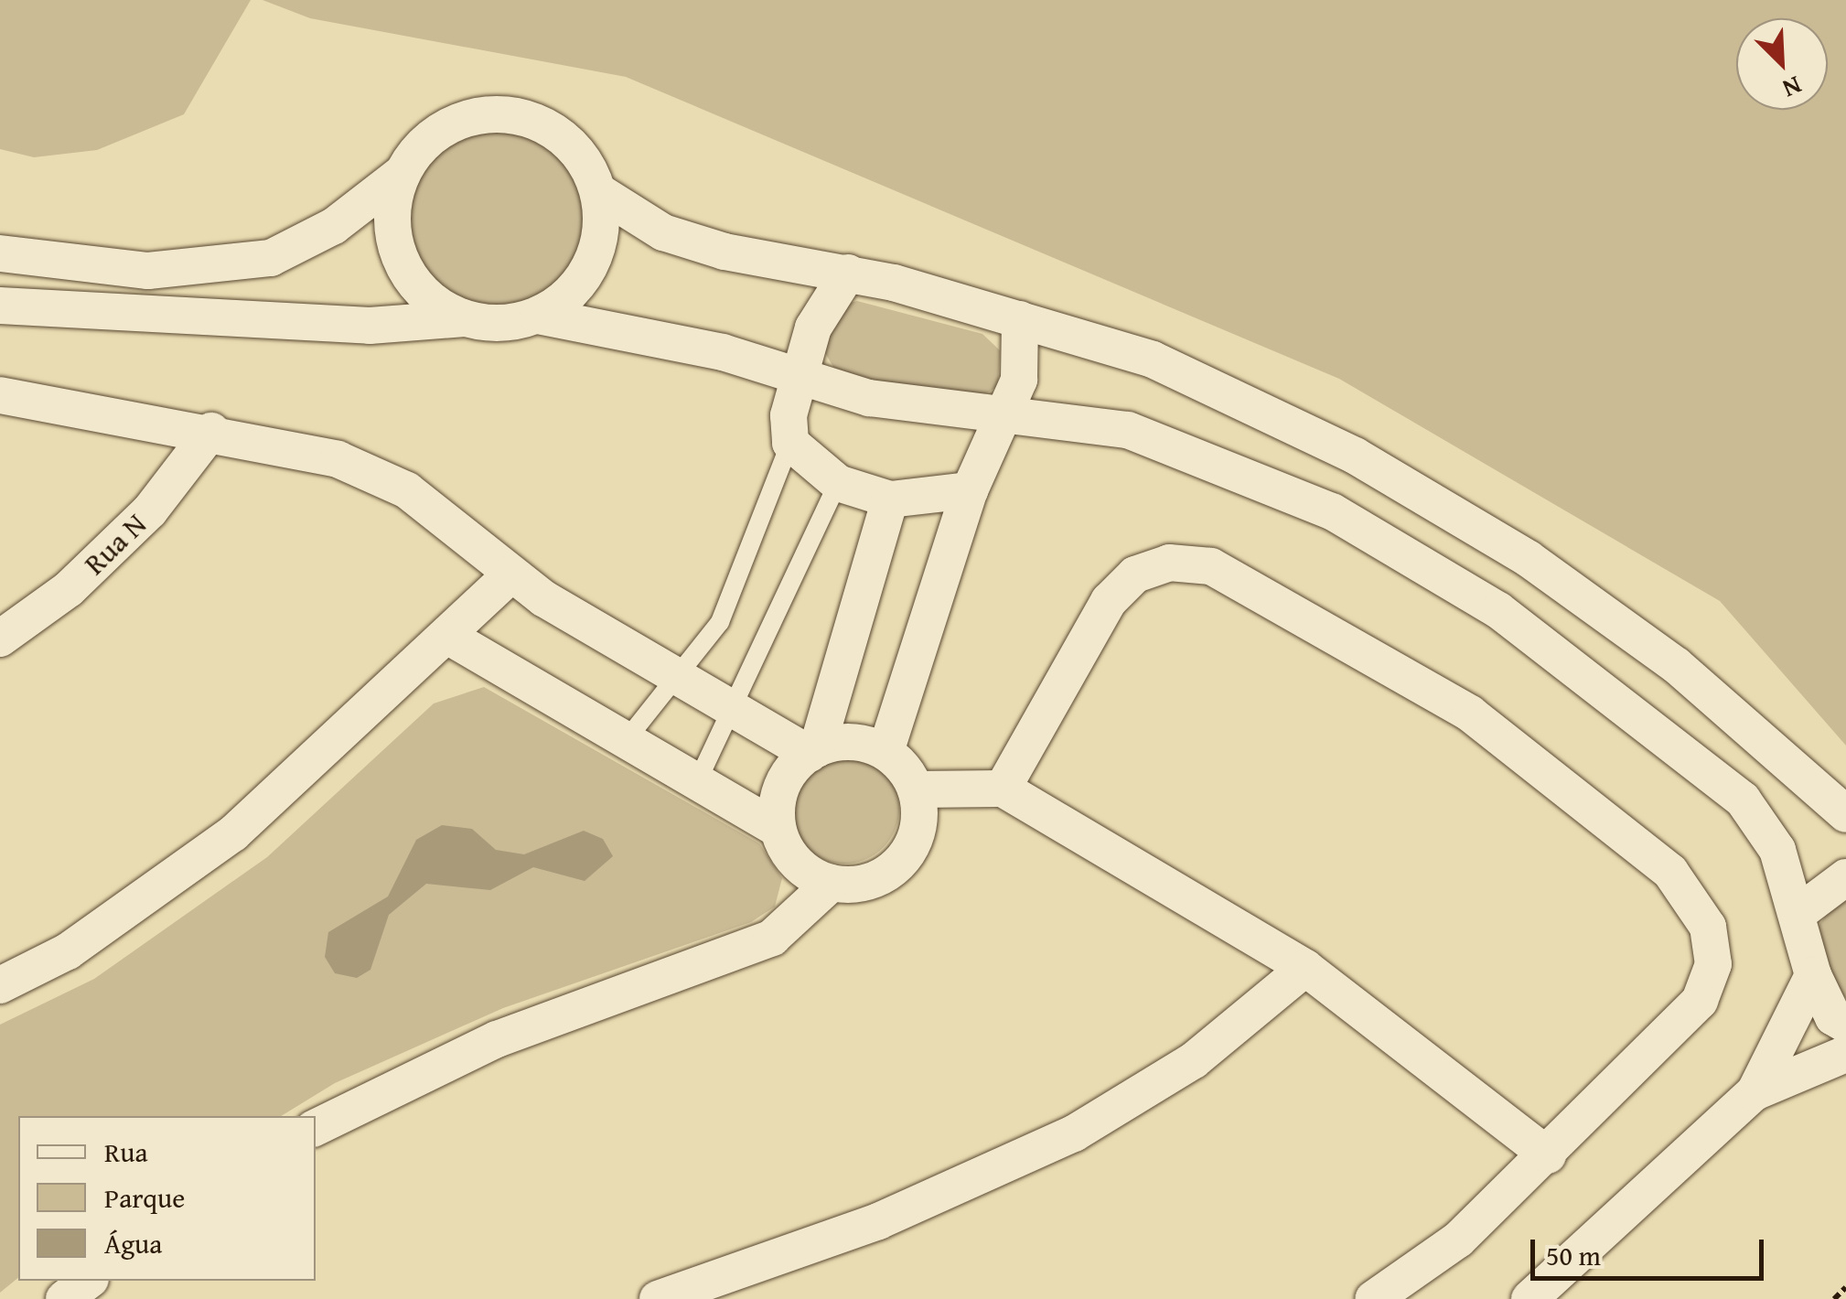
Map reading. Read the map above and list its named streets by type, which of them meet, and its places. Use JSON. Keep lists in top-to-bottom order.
{
  "streets": {
    "street": ["Rua N"]
  },
  "legend": ["Rua", "Parque", "Água"],
  "scale_bar": "50 m",
  "north": "bottom right"
}
